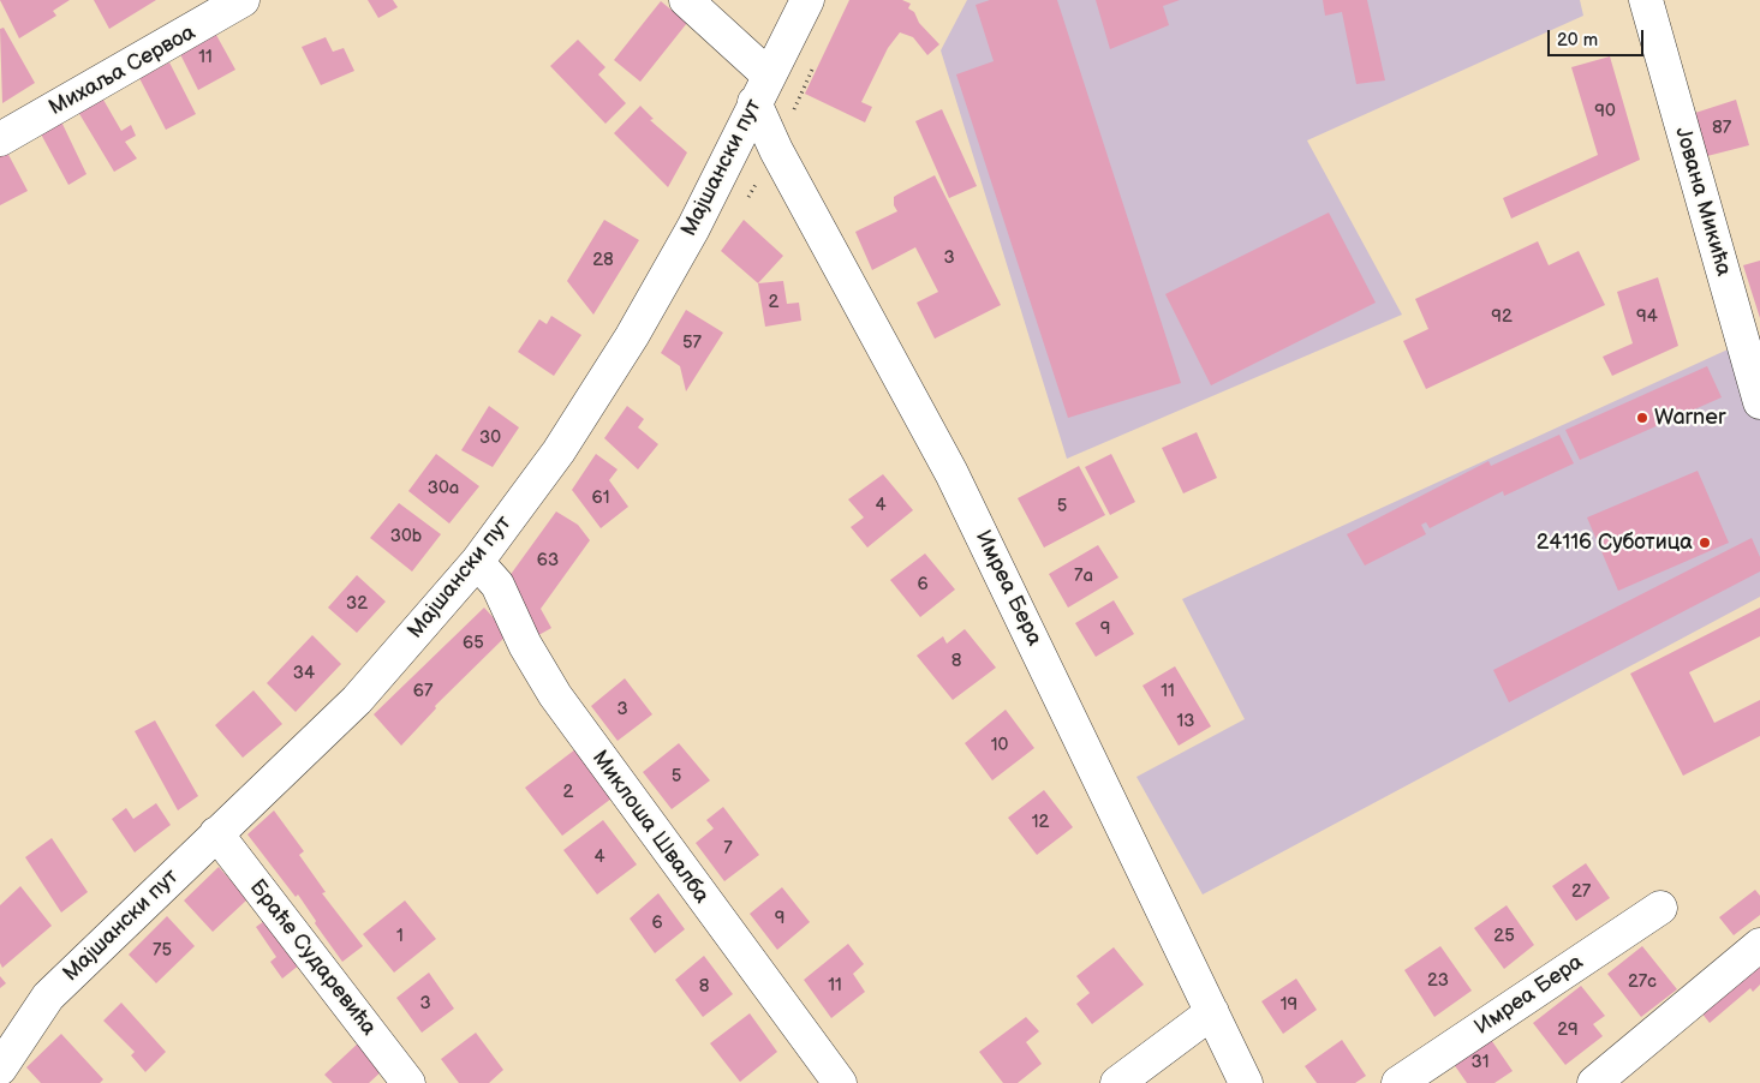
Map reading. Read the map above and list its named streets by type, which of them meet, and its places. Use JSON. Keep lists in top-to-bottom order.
{
  "streets": {
    "street": [
      "Михаља Сервоа",
      "Мајшански пут",
      "Јована Микића",
      "Имреа Бера",
      "Миклоша Швалба",
      "Браће Сударевића"
    ]
  },
  "crossings": [
    ["Мајшански пут", "Имреа Бера"],
    ["Мајшански пут", "Миклоша Швалба"],
    ["Мајшански пут", "Браће Сударевића"]
  ],
  "places": ["Warner", "24116 Суботица"],
  "house_numbers": [
    "11",
    "90",
    "87",
    "3",
    "28",
    "2",
    "92",
    "94",
    "57",
    "30",
    "30a",
    "61",
    "4",
    "5",
    "30b",
    "63",
    "7a",
    "6",
    "32",
    "9",
    "65",
    "8",
    "34",
    "67",
    "11",
    "3",
    "13",
    "10",
    "5",
    "2",
    "12",
    "7",
    "4",
    "27",
    "9",
    "6",
    "1",
    "25",
    "75",
    "23",
    "27c",
    "11",
    "8",
    "3",
    "19",
    "29",
    "31"
  ],
  "scale_bar": "20 m"
}
